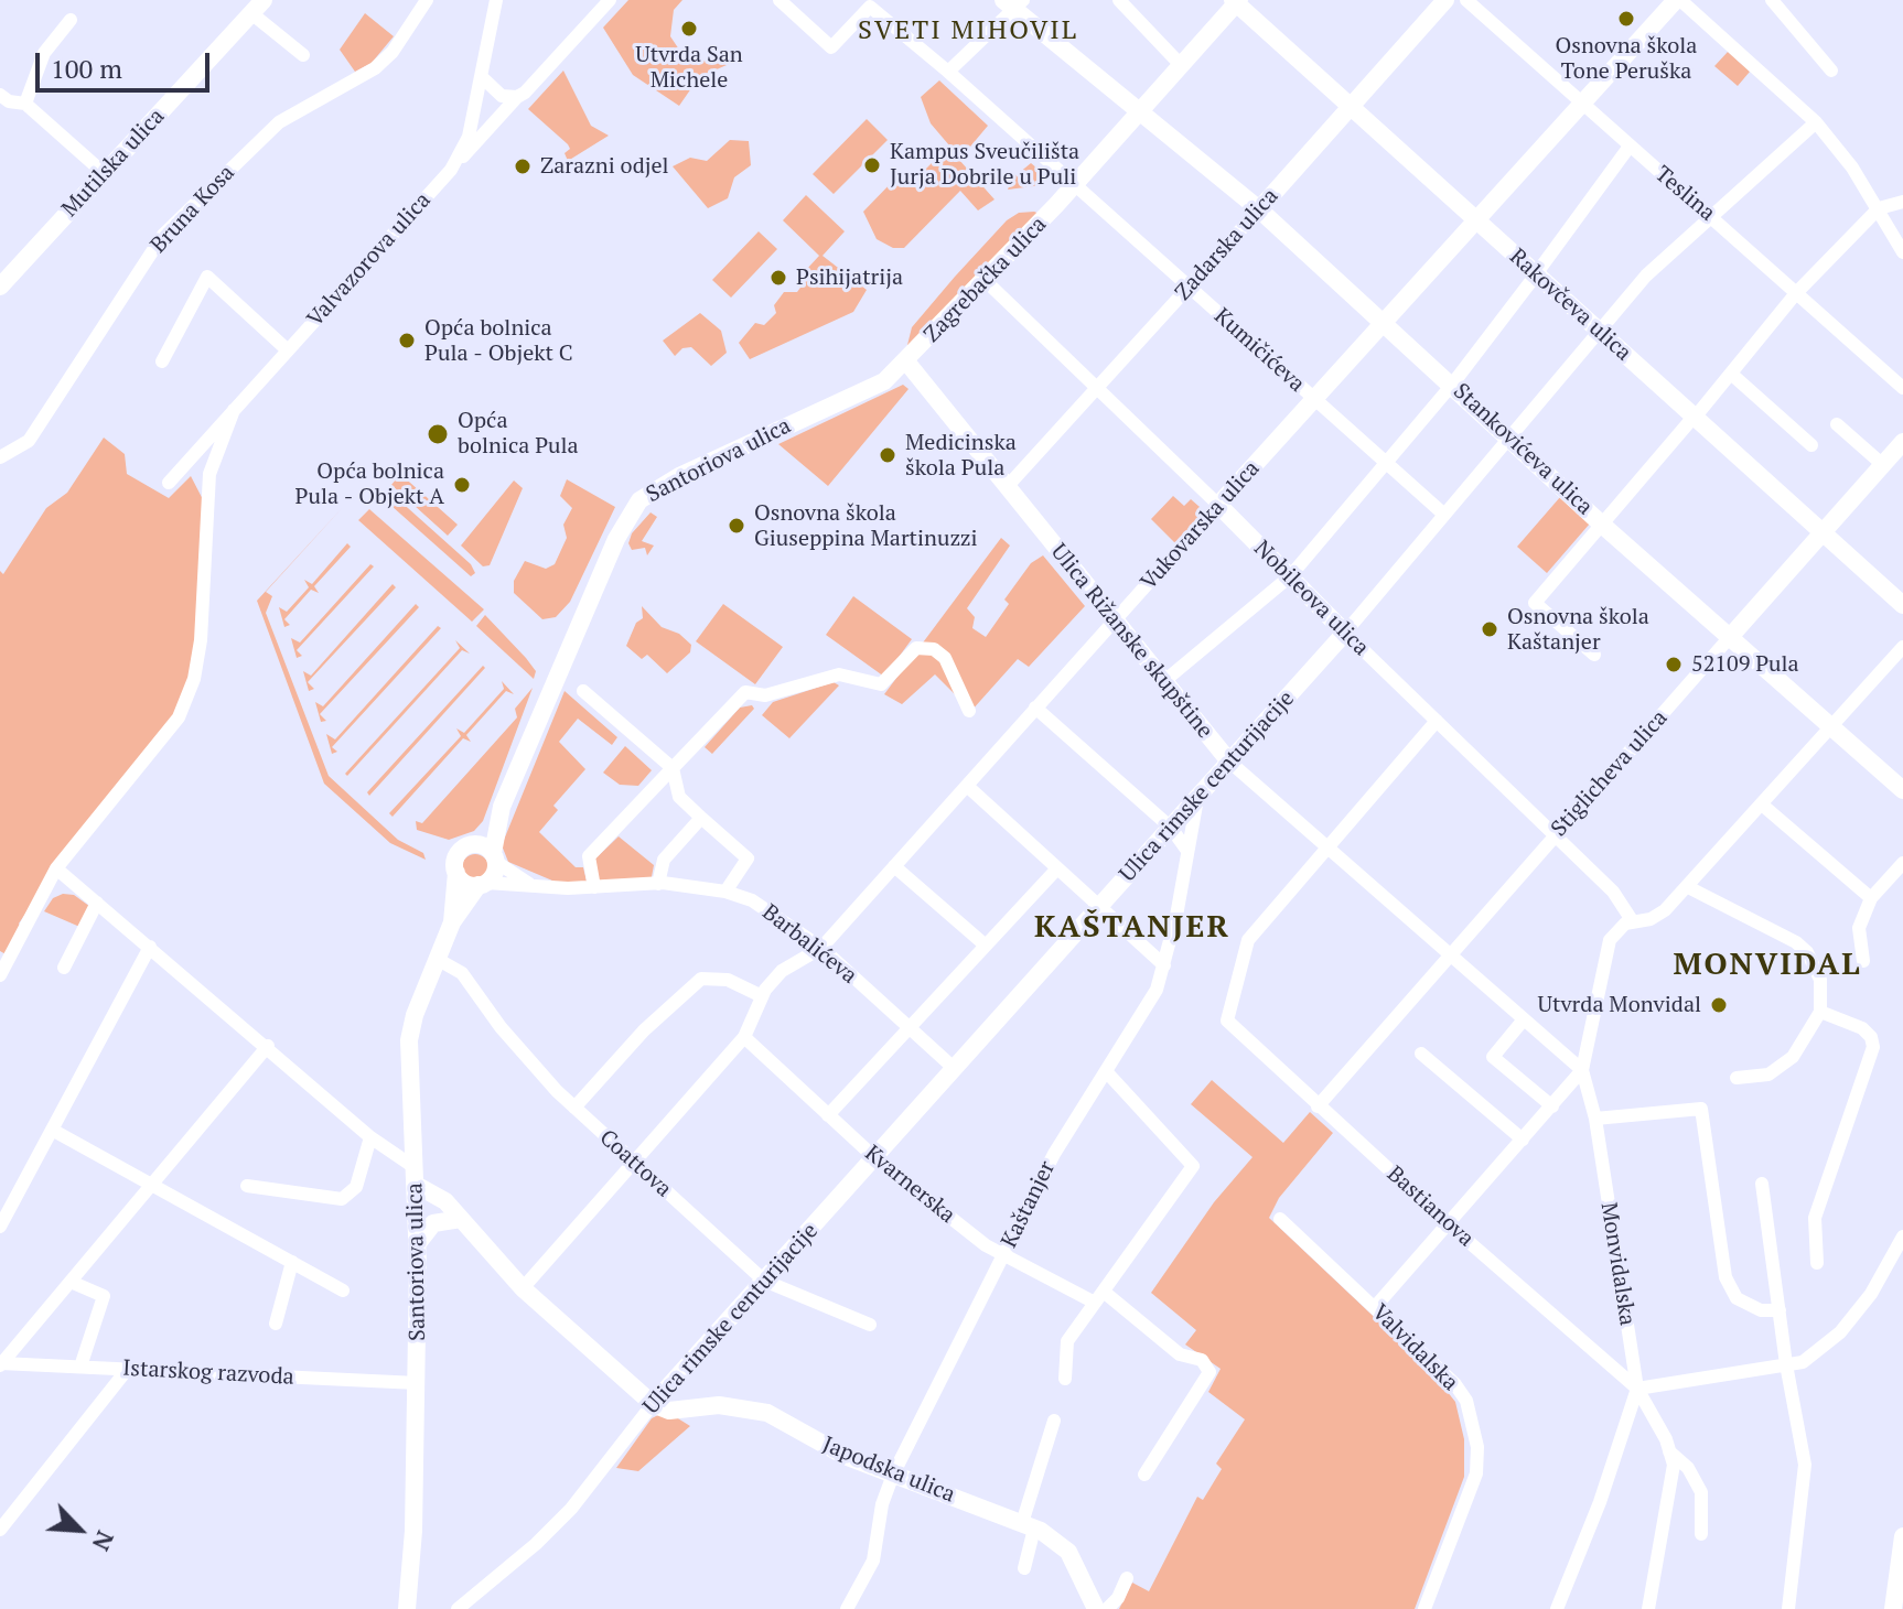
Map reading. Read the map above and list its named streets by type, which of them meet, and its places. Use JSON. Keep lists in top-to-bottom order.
{
  "streets": {
    "main road": [
      "Mutilska ulica",
      "Zadarska ulica",
      "Zagrebačka ulica",
      "Rakovčeva ulica",
      "Stankovićeva ulica",
      "Santoriova ulica",
      "Vukovarska ulica",
      "Nobileova ulica",
      "Ulica Rižanske skupštine",
      "Stiglicheva ulica",
      "Ulica rimske centurijacije",
      "Japodska ulica"
    ],
    "street": [
      "Teslina",
      "Bruna Kosa",
      "Valvazorova ulica",
      "Kumičićeva",
      "Barbalićeva",
      "Coattova",
      "Kvarnerska",
      "Kaštanjer",
      "Bastianova",
      "Monvidalska",
      "Valvidalska",
      "Istarskog razvoda"
    ]
  },
  "crossings": [
    ["Teslina", "Vukovarska ulica"],
    ["Teslina", "Ulica rimske centurijacije"],
    ["Zadarska ulica", "Rakovčeva ulica"],
    ["Zadarska ulica", "Kumičićeva"],
    ["Zadarska ulica", "Stankovićeva ulica"],
    ["Zadarska ulica", "Nobileova ulica"],
    ["Zadarska ulica", "Ulica Rižanske skupštine"],
    ["Zagrebačka ulica", "Rakovčeva ulica"],
    ["Zagrebačka ulica", "Kumičićeva"],
    ["Zagrebačka ulica", "Stankovićeva ulica"],
    ["Zagrebačka ulica", "Santoriova ulica"],
    ["Zagrebačka ulica", "Nobileova ulica"],
    ["Zagrebačka ulica", "Ulica Rižanske skupštine"],
    ["Rakovčeva ulica", "Vukovarska ulica"],
    ["Rakovčeva ulica", "Stiglicheva ulica"],
    ["Rakovčeva ulica", "Ulica rimske centurijacije"],
    ["Kumičićeva", "Vukovarska ulica"],
    ["Kumičićeva", "Ulica rimske centurijacije"],
    ["Stankovićeva ulica", "Vukovarska ulica"],
    ["Stankovićeva ulica", "Stiglicheva ulica"],
    ["Stankovićeva ulica", "Ulica rimske centurijacije"],
    ["Santoriova ulica", "Ulica Rižanske skupštine"],
    ["Santoriova ulica", "Barbalićeva"],
    ["Santoriova ulica", "Coattova"],
    ["Santoriova ulica", "Istarskog razvoda"],
    ["Vukovarska ulica", "Nobileova ulica"],
    ["Vukovarska ulica", "Ulica Rižanske skupštine"],
    ["Vukovarska ulica", "Barbalićeva"],
    ["Nobileova ulica", "Stiglicheva ulica"],
    ["Nobileova ulica", "Ulica rimske centurijacije"],
    ["Nobileova ulica", "Monvidalska"],
    ["Ulica Rižanske skupštine", "Stiglicheva ulica"],
    ["Ulica Rižanske skupštine", "Ulica rimske centurijacije"],
    ["Ulica Rižanske skupštine", "Bastianova"],
    ["Ulica Rižanske skupštine", "Monvidalska"],
    ["Stiglicheva ulica", "Bastianova"],
    ["Ulica rimske centurijacije", "Barbalićeva"],
    ["Ulica rimske centurijacije", "Coattova"],
    ["Ulica rimske centurijacije", "Kvarnerska"],
    ["Ulica rimske centurijacije", "Kaštanjer"],
    ["Ulica rimske centurijacije", "Japodska ulica"],
    ["Kvarnerska", "Kaštanjer"],
    ["Kaštanjer", "Japodska ulica"],
    ["Bastianova", "Monvidalska"]
  ],
  "districts": ["SVETI MIHOVIL", "KAŠTANJER", "MONVIDAL"],
  "places": [
    "Osnovna škola Tone Peruška",
    "Utvrda San Michele",
    "Kampus Sveučilišta Jurja Dobrile u Puli",
    "Zarazni odjel",
    "Psihijatrija",
    "Opća bolnica Pula - Objekt C",
    "Opća bolnica Pula",
    "Medicinska škola Pula",
    "Opća bolnica Pula - Objekt A",
    "Osnovna škola Giuseppina Martinuzzi",
    "Osnovna škola Kaštanjer",
    "52109 Pula",
    "Utvrda Monvidal"
  ],
  "scale_bar": "100 m",
  "north": "bottom right"
}
